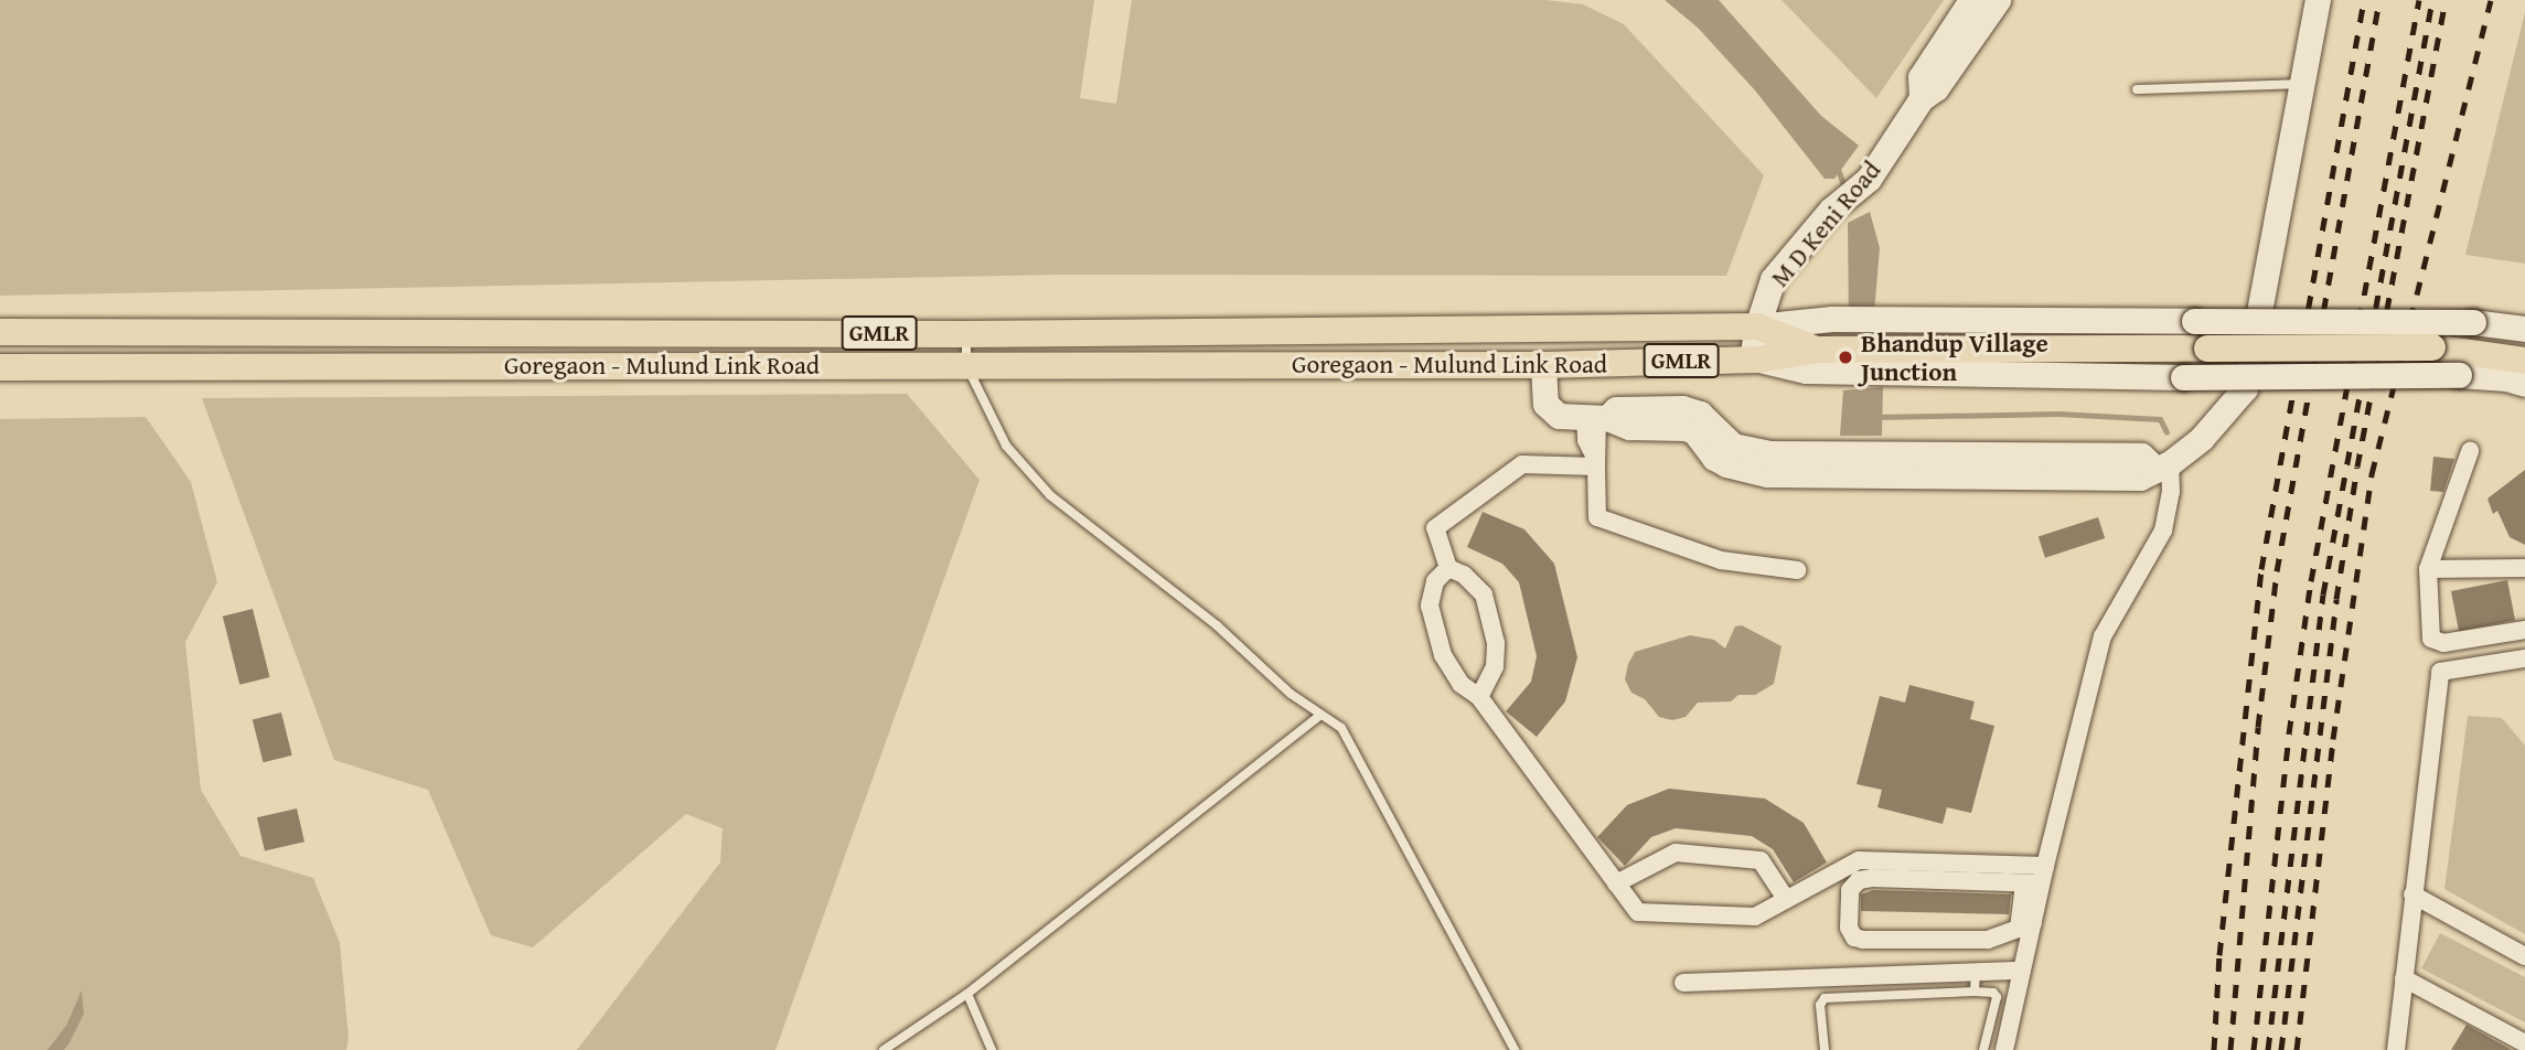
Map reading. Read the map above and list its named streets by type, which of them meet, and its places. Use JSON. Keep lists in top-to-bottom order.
{
  "streets": {
    "main road": ["GMLR", "Goregaon - Mulund Link Road"],
    "street": ["M D Keni Road"]
  },
  "crossings": [
    ["M D Keni Road", "Goregaon - Mulund Link Road"]
  ],
  "places": ["Bhandup Village Junction"]
}
